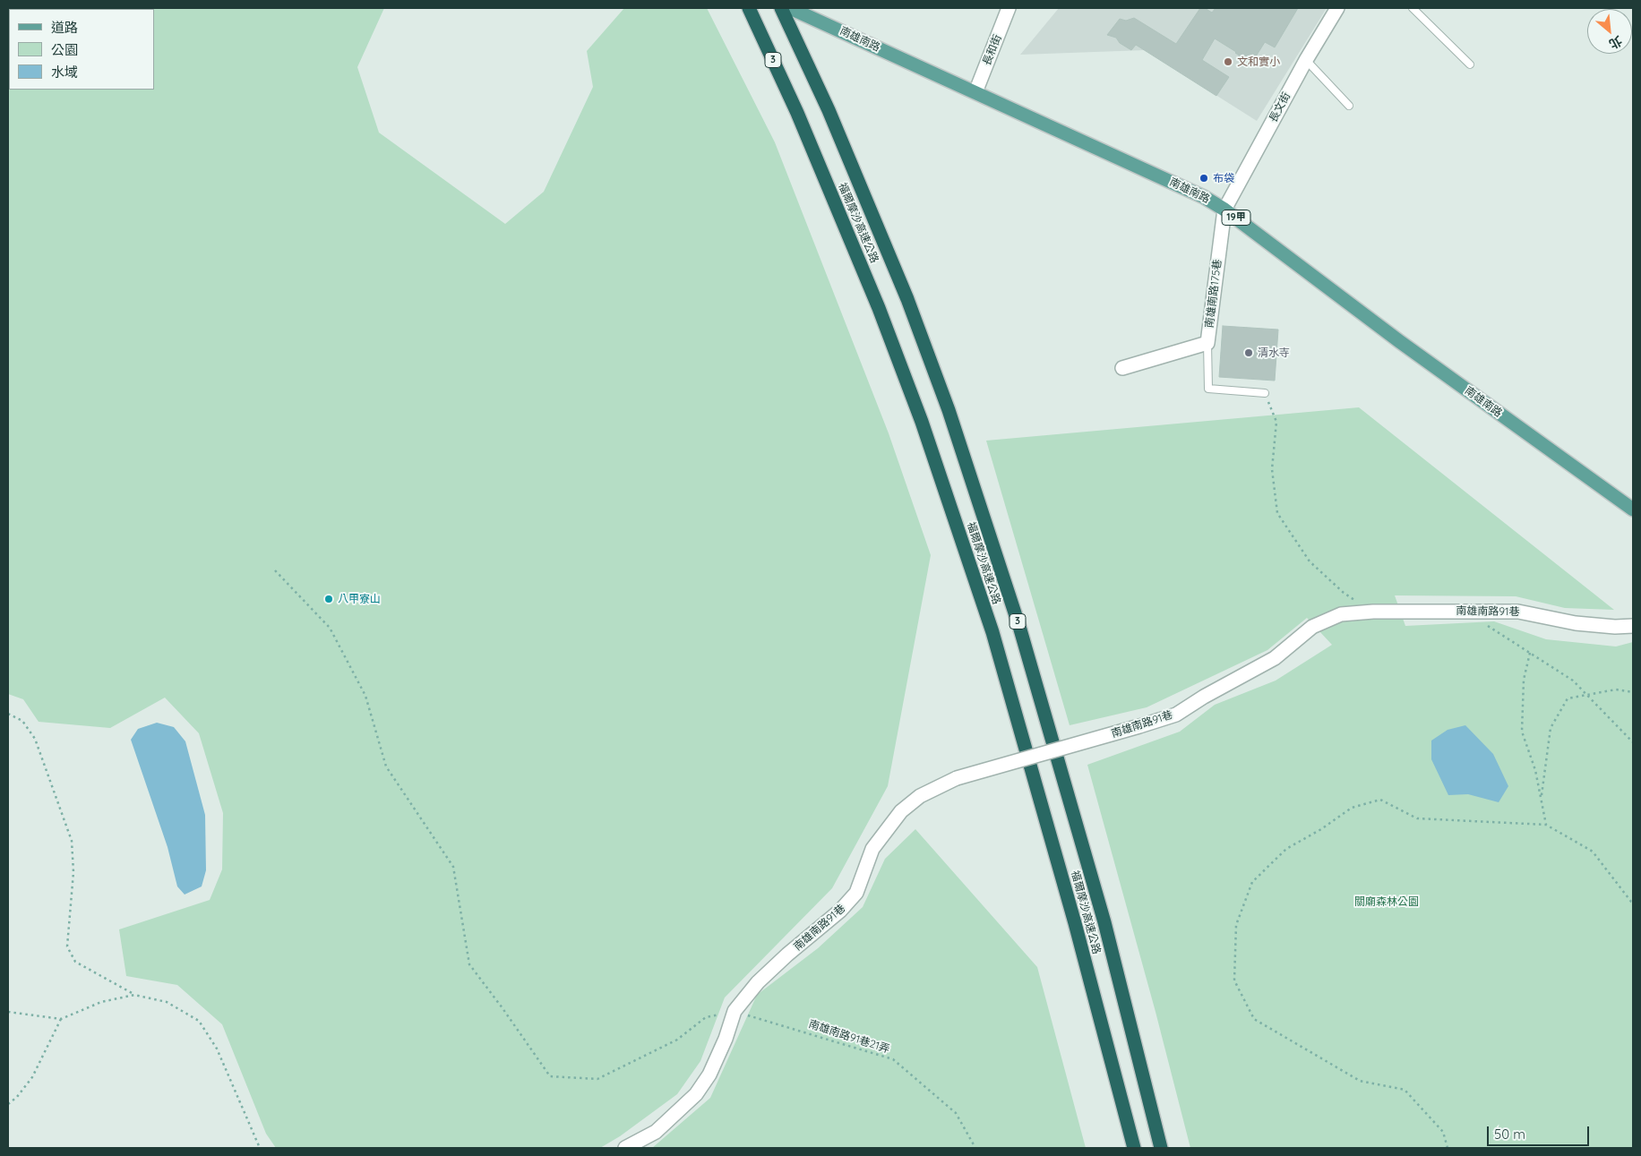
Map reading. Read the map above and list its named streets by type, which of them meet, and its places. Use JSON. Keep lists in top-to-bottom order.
{
  "streets": {
    "highway": ["3", "福爾摩沙高速公路"],
    "main road": ["南雄南路", "19甲"],
    "street": [
      "長和街",
      "長文街",
      "南雄南路175巷",
      "南雄南路91巷"
    ],
    "path": ["南雄南路91巷21弄"]
  },
  "crossings": [
    ["南雄南路", "長和街"],
    ["南雄南路", "長文街"],
    ["南雄南路", "南雄南路175巷"],
    ["長文街", "南雄南路175巷"],
    ["南雄南路91巷", "南雄南路91巷21弄"]
  ],
  "parks": ["關廟森林公園"],
  "places": [
    "文和實小",
    "布袋",
    "清水寺",
    "八甲寮山"
  ],
  "legend": ["道路", "公園", "水域"],
  "scale_bar": "50 m",
  "north": "bottom right"
}
